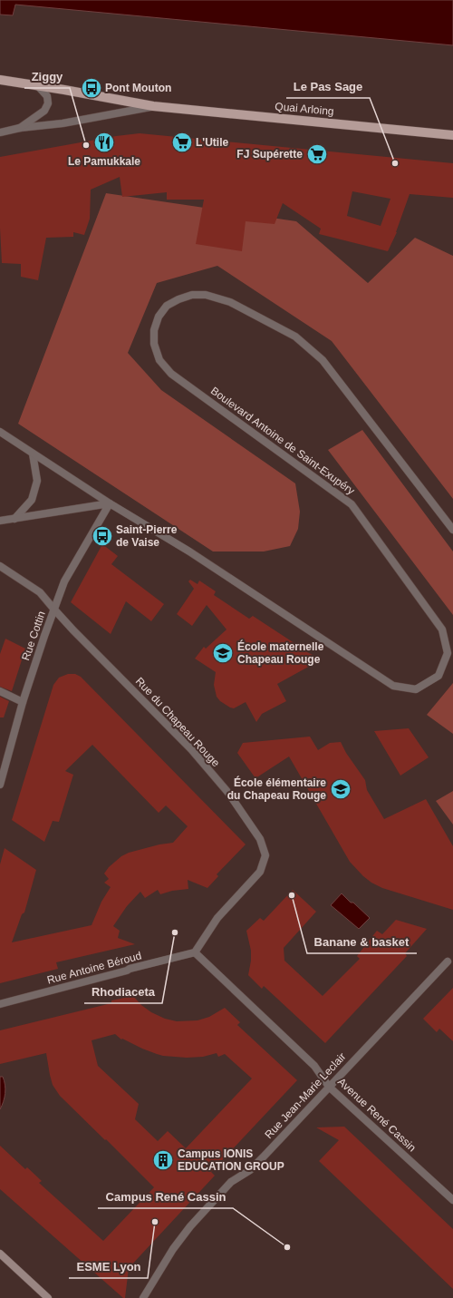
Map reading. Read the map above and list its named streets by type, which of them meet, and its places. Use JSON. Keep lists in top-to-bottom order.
{
  "streets": {
    "main road": ["Quai Arloing"],
    "street": [
      "Boulevard Antoine de Saint-Exupéry",
      "Rue Cottin",
      "Rue du Chapeau Rouge",
      "Rue Antoine Béroud",
      "Rue Jean-Marie Leclair",
      "Avenue René Cassin"
    ]
  },
  "crossings": [
    ["Boulevard Antoine de Saint-Exupéry", "Rue Cottin"],
    ["Rue Cottin", "Rue du Chapeau Rouge"],
    ["Rue du Chapeau Rouge", "Rue Antoine Béroud"],
    ["Rue du Chapeau Rouge", "Avenue René Cassin"],
    ["Rue Antoine Béroud", "Avenue René Cassin"],
    ["Rue Jean-Marie Leclair", "Avenue René Cassin"]
  ],
  "places": {
    "bus stop": ["Pont Mouton", "Saint-Pierre de Vaise"],
    "restaurant": ["Le Pamukkale"],
    "supermarket": ["L'Utile", "FJ Supérette"],
    "other": [
      "Ziggy",
      "Le Pas Sage",
      "Banane & basket",
      "Rhodiaceta",
      "ESME Lyon",
      "Campus René Cassin"
    ],
    "school or university": ["École maternelle Chapeau Rouge", "École élémentaire du Chapeau Rouge"],
    "building": ["Campus IONIS EDUCATION GROUP"]
  }
}
